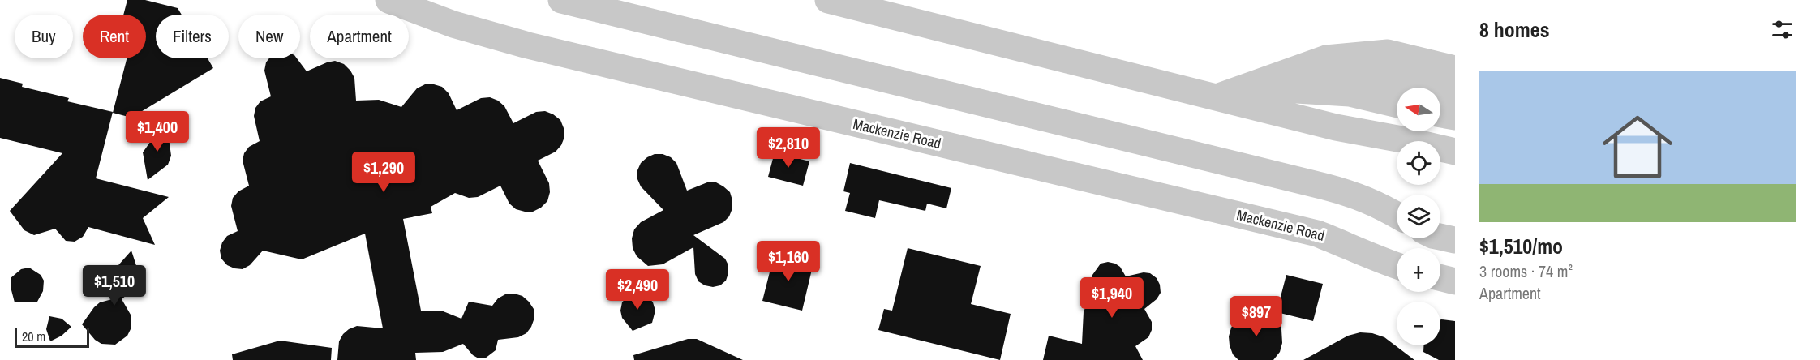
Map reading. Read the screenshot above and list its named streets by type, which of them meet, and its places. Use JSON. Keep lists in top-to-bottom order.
{
  "streets": {
    "lane": ["Mackenzie Road"]
  },
  "scale_bar": "20 m",
  "north": "left",
  "page": {
    "heading": "8 homes",
    "chip": [
      "Buy",
      "Rent",
      "Filters",
      "New",
      "Apartment"
    ],
    "list": [
      {
        "name": "$1,510/mo",
        "note": "3 rooms · 74 m² · Apartment"
      }
    ],
    "map_buttons": ["+", "−"],
    "price": [
      "$1,400",
      "$2,810",
      "$1,290",
      "$1,160",
      "$1,510",
      "$2,490",
      "$1,940",
      "$897"
    ],
    "scale": "20 m"
  }
}
